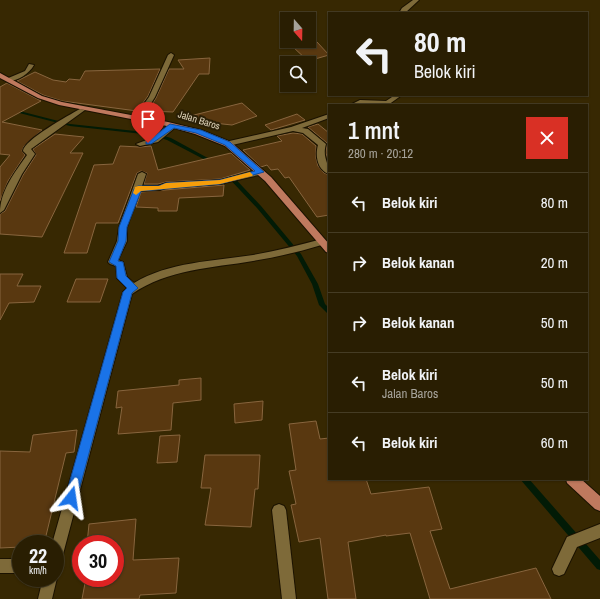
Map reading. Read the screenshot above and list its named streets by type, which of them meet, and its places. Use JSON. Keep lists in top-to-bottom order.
{
  "streets": {
    "main road": ["Jalan Baros"]
  },
  "north": "bottom",
  "page": {
    "turn": ["80 m", "Belok kiri"],
    "heading": ["1 mnt", "280 m · 20:12"],
    "list": [
      {
        "name": "Belok kiri",
        "value": "80 m"
      },
      {
        "name": "Belok kanan",
        "value": "20 m"
      },
      {
        "name": "Belok kanan",
        "value": "50 m"
      },
      {
        "name": "Belok kiri",
        "note": "Jalan Baros",
        "value": "50 m"
      },
      {
        "name": "Belok kiri",
        "value": "60 m"
      }
    ],
    "speed": "22 km/h",
    "limit": "30"
  }
}
